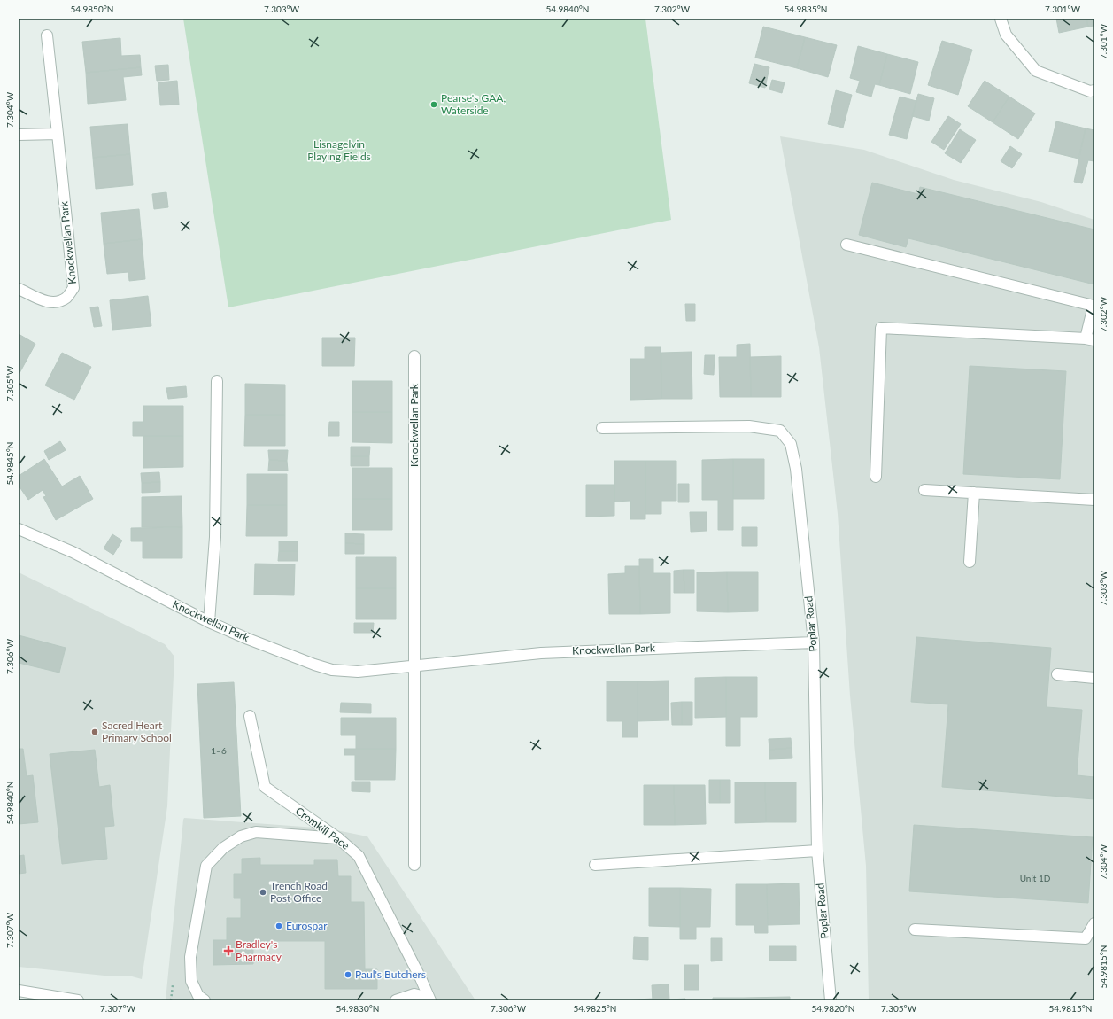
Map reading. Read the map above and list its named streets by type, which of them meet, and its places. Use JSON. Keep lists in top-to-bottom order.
{
  "streets": {
    "street": ["Knockwellan Park", "Poplar Road", "Cromkill Pace"]
  },
  "crossings": [
    ["Knockwellan Park", "Poplar Road"]
  ],
  "parks": ["Lisnagelvin Playing Fields"],
  "places": {
    "other": [
      "Pearse's GAA, Waterside",
      "Sacred Heart Primary School",
      "Trench Road Post Office",
      "Eurospar",
      "Paul's Butchers"
    ],
    "health": ["Bradley's Pharmacy"]
  },
  "house_numbers": ["1–6", "Unit 1D"],
  "coordinates": [
    "54.9850°N",
    "7.303°W",
    "54.9840°N",
    "7.302°W",
    "54.9835°N",
    "7.301°W",
    "7.304°W",
    "7.305°W",
    "54.9845°N",
    "7.306°W",
    "7.307°W",
    "54.9815°N",
    "54.9830°N",
    "54.9825°N",
    "54.9820°N"
  ]
}
